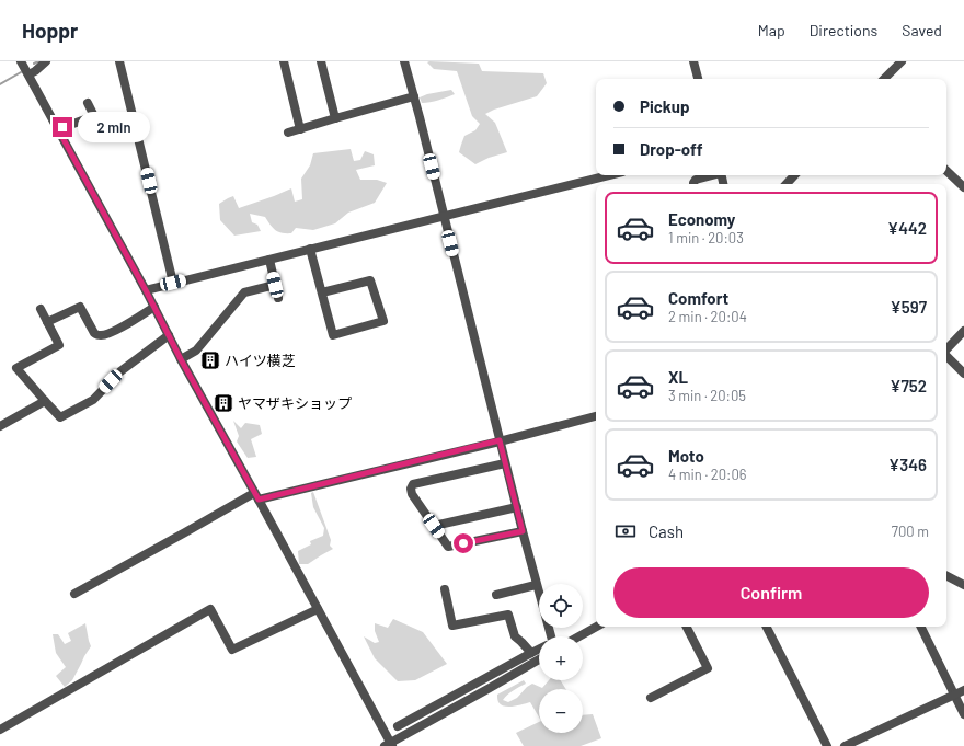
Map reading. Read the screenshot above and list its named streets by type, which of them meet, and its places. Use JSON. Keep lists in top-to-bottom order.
{
  "places": {
    "building": ["ハイツ横芝", "ヤマザキショップ"]
  },
  "page": {
    "header": "Hoppr",
    "nav": ["Map", "Directions", "Saved"],
    "banner": ["Pickup", "Drop-off"],
    "bubble": "2 min",
    "list": [
      {
        "name": "Economy",
        "note": "1 min · 20:03",
        "value": "¥442"
      },
      {
        "name": "Comfort",
        "note": "2 min · 20:04",
        "value": "¥597"
      },
      {
        "name": "XL",
        "note": "3 min · 20:05",
        "value": "¥752"
      },
      {
        "name": "Moto",
        "note": "4 min · 20:06",
        "value": "¥346"
      }
    ],
    "pay": ["Cash", "700 m"],
    "buttons": "Confirm",
    "map_buttons": ["+", "−"]
  }
}
